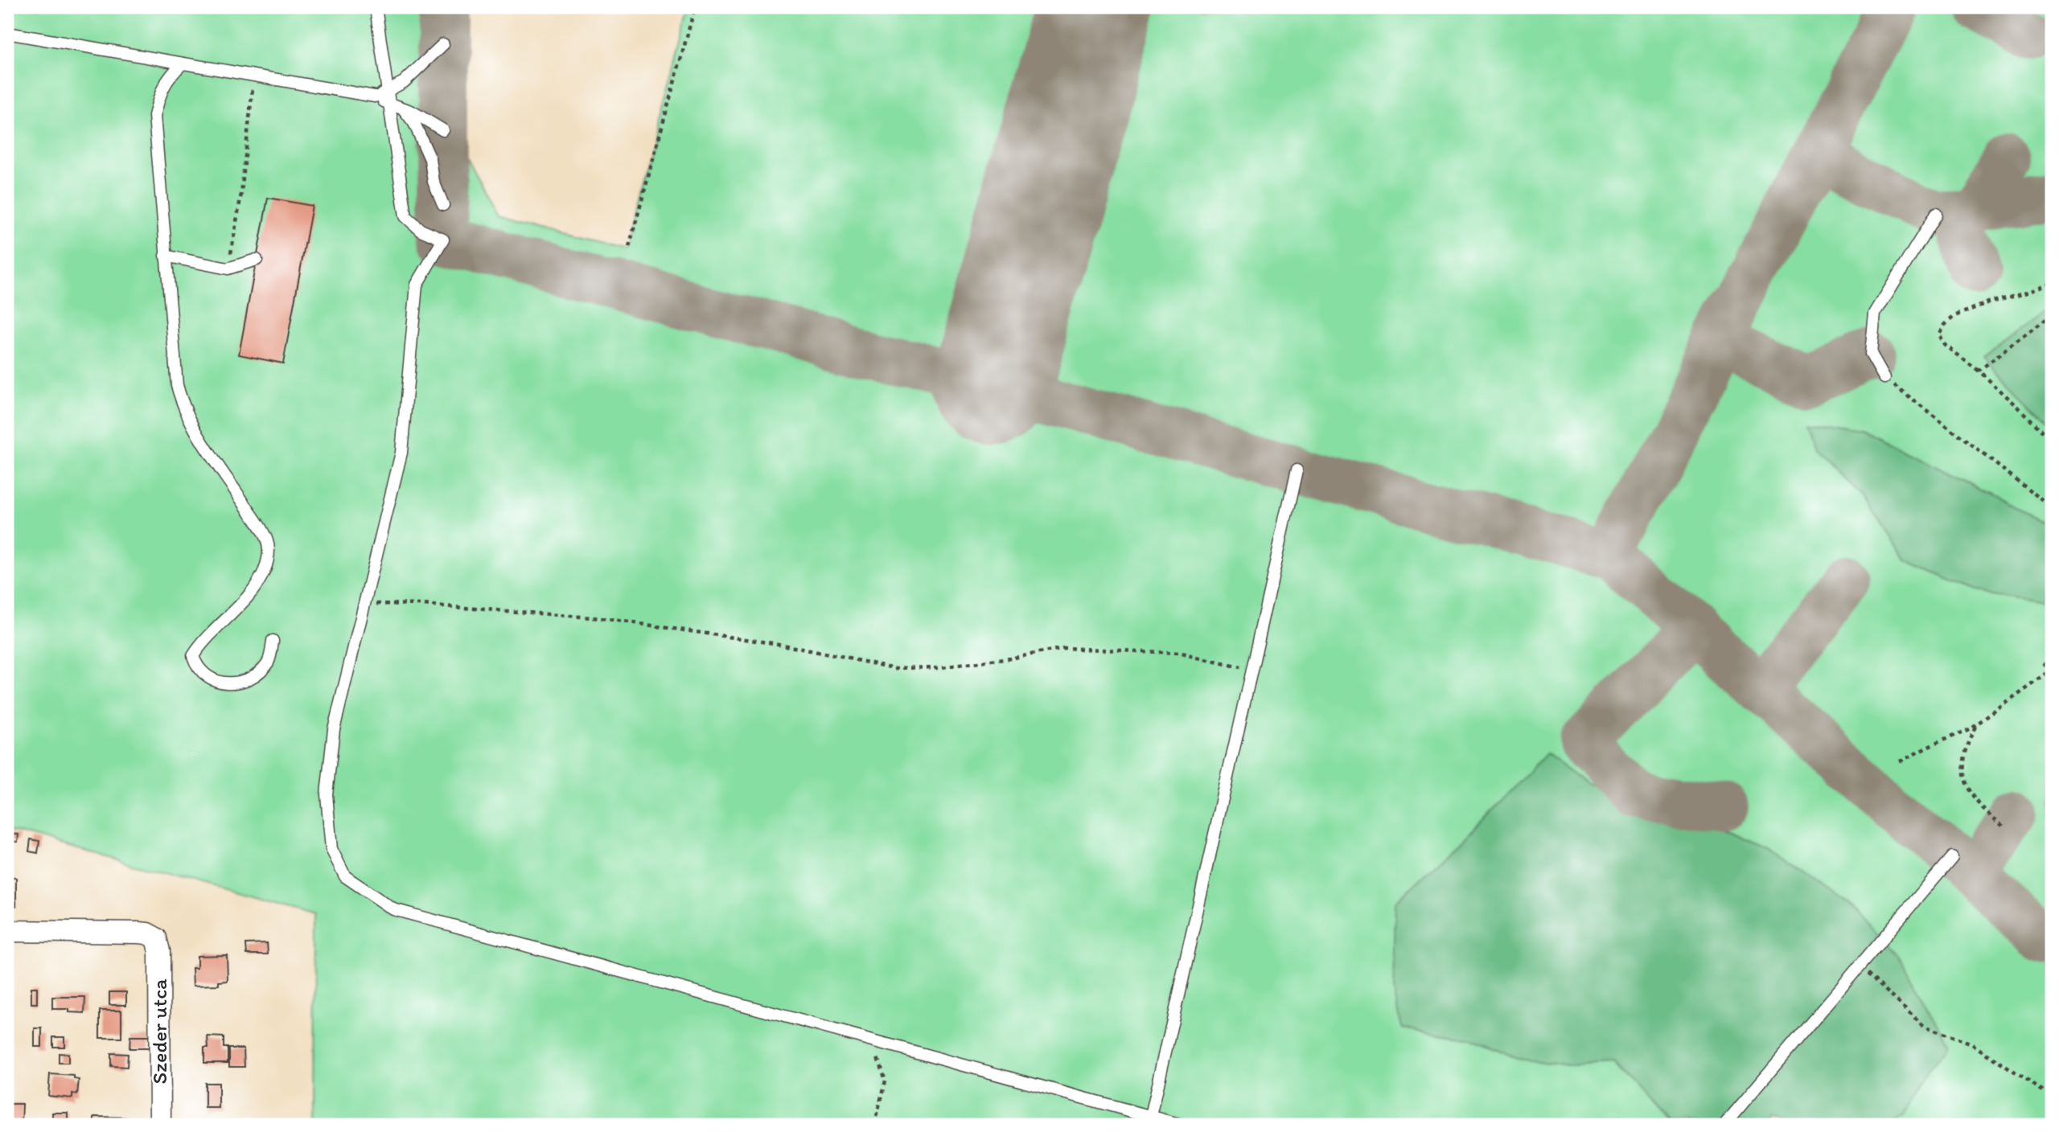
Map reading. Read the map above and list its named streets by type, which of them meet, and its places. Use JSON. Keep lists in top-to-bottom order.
{
  "streets": {
    "street": ["Szeder utca"]
  }
}
